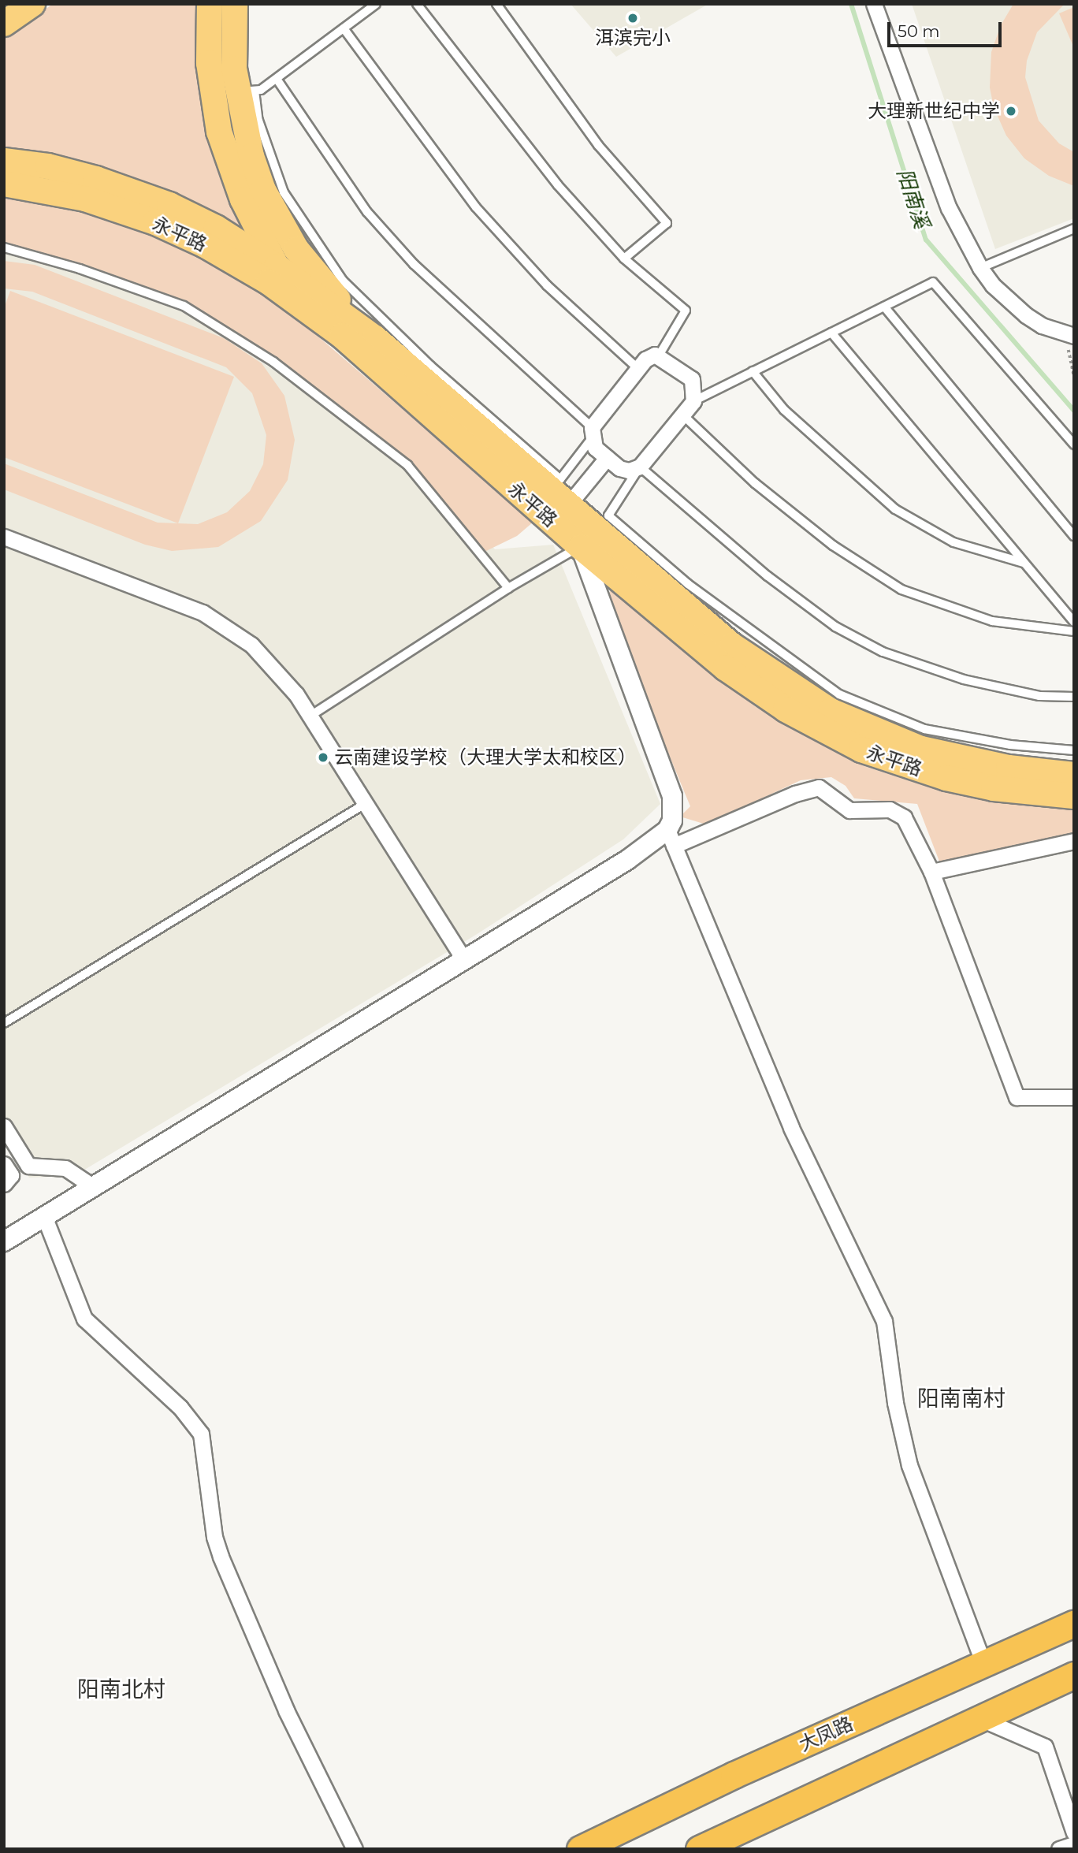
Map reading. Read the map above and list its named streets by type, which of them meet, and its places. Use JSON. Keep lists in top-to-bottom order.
{
  "streets": {
    "highway": ["大凤路"],
    "main road": ["永平路"]
  },
  "districts": ["阳南南村", "阳南北村"],
  "water": ["阳南溪"],
  "places": ["洱滨完小", "大理新世纪中学", "云南建设学校（大理大学太和校区）"],
  "scale_bar": "50 m"
}
